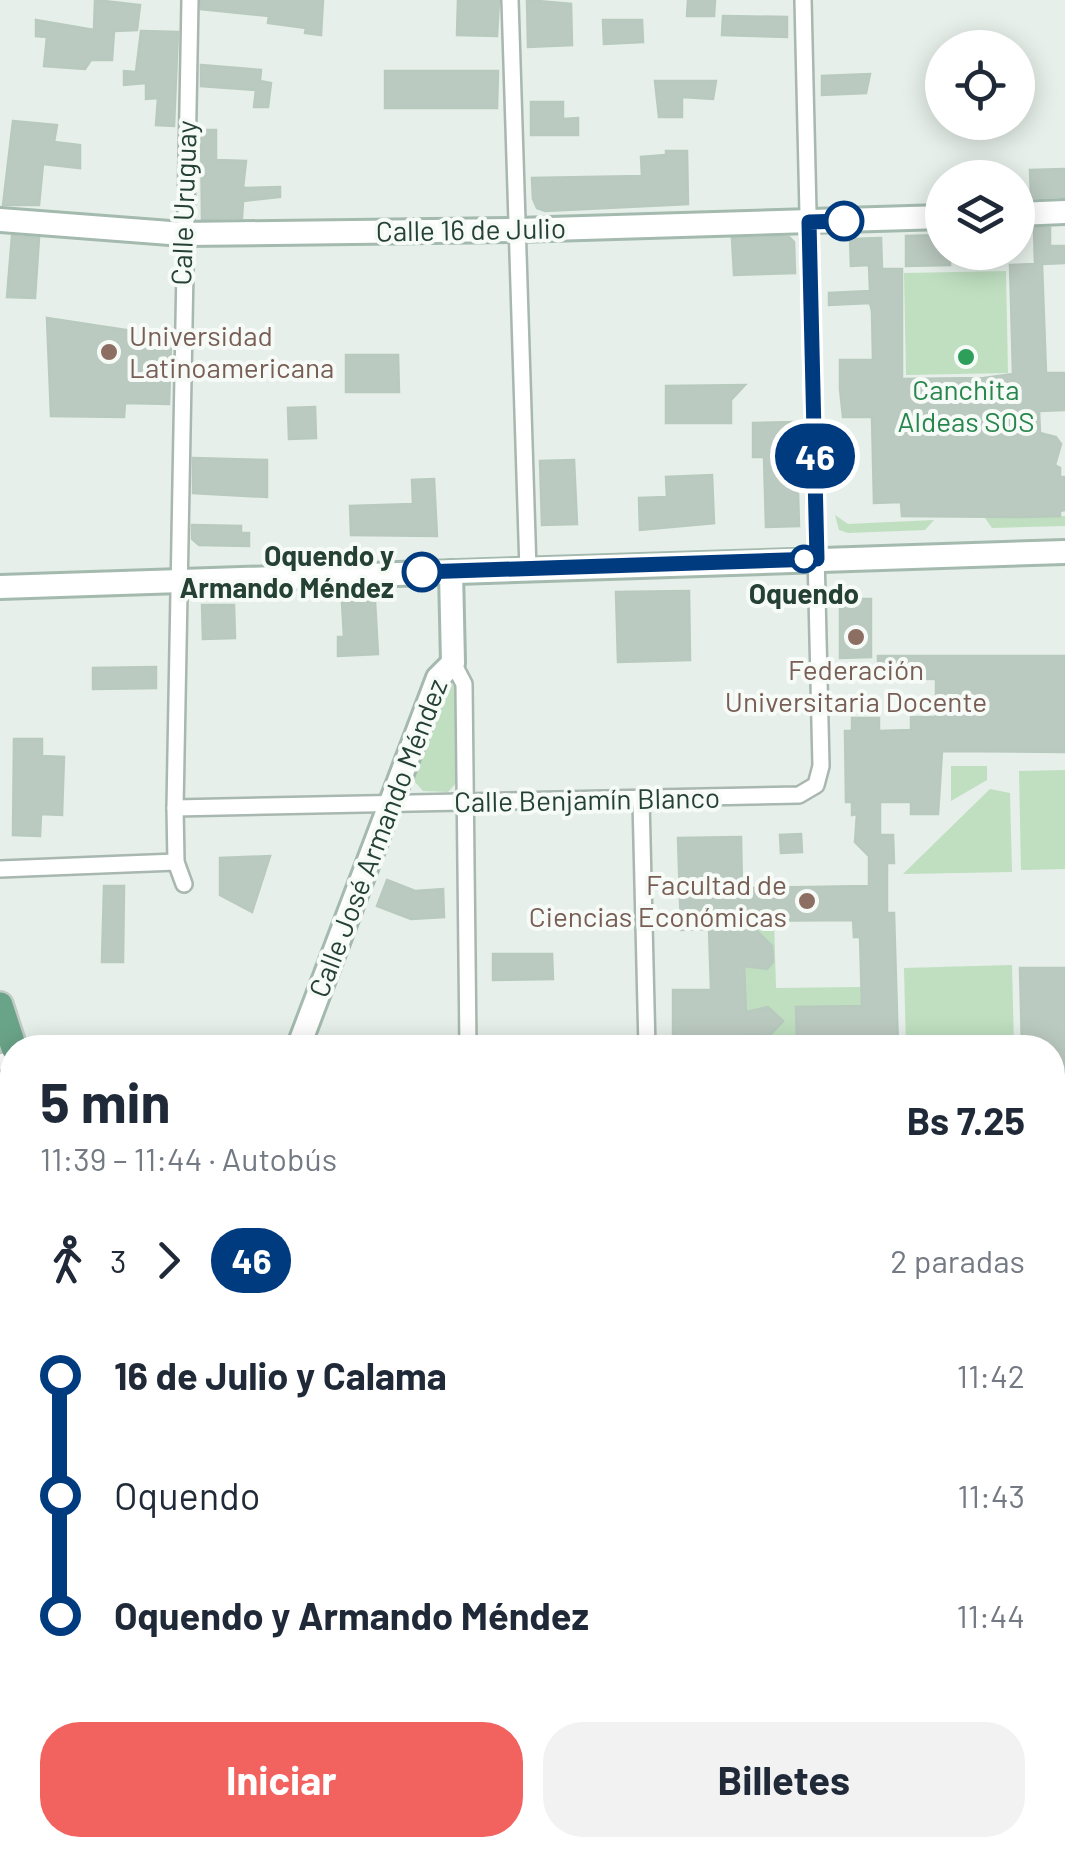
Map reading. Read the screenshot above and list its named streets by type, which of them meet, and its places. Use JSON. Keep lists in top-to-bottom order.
{
  "streets": {
    "main road": ["Calle 16 de Julio", "Calle José Armando Méndez"],
    "street": ["Calle Uruguay", "Calle Benjamín Blanco"]
  },
  "crossings": [
    ["Calle Uruguay", "Calle 16 de Julio"],
    ["Calle Uruguay", "Calle Benjamín Blanco"],
    ["Calle Benjamín Blanco", "Calle José Armando Méndez"]
  ],
  "places": [
    "Universidad Latinoamericana",
    "Canchita Aldeas SOS",
    "Oquendo",
    "Oquendo y Armando Méndez",
    "Federación Universitaria Docente",
    "Facultad de Ciencias Económicas"
  ],
  "lines": ["bus line 46"],
  "page": {
    "on_map": "46",
    "heading": ["5 min", "11:39 – 11:44 · Autobús", "Bs 7.25"],
    "legs": ["3", "46", "2 paradas"],
    "list": [
      {
        "name": "16 de Julio y Calama",
        "value": "11:42"
      },
      {
        "name": "Oquendo",
        "value": "11:43"
      },
      {
        "name": "Oquendo y Armando Méndez",
        "value": "11:44"
      }
    ],
    "buttons": ["Iniciar", "Billetes"]
  }
}
